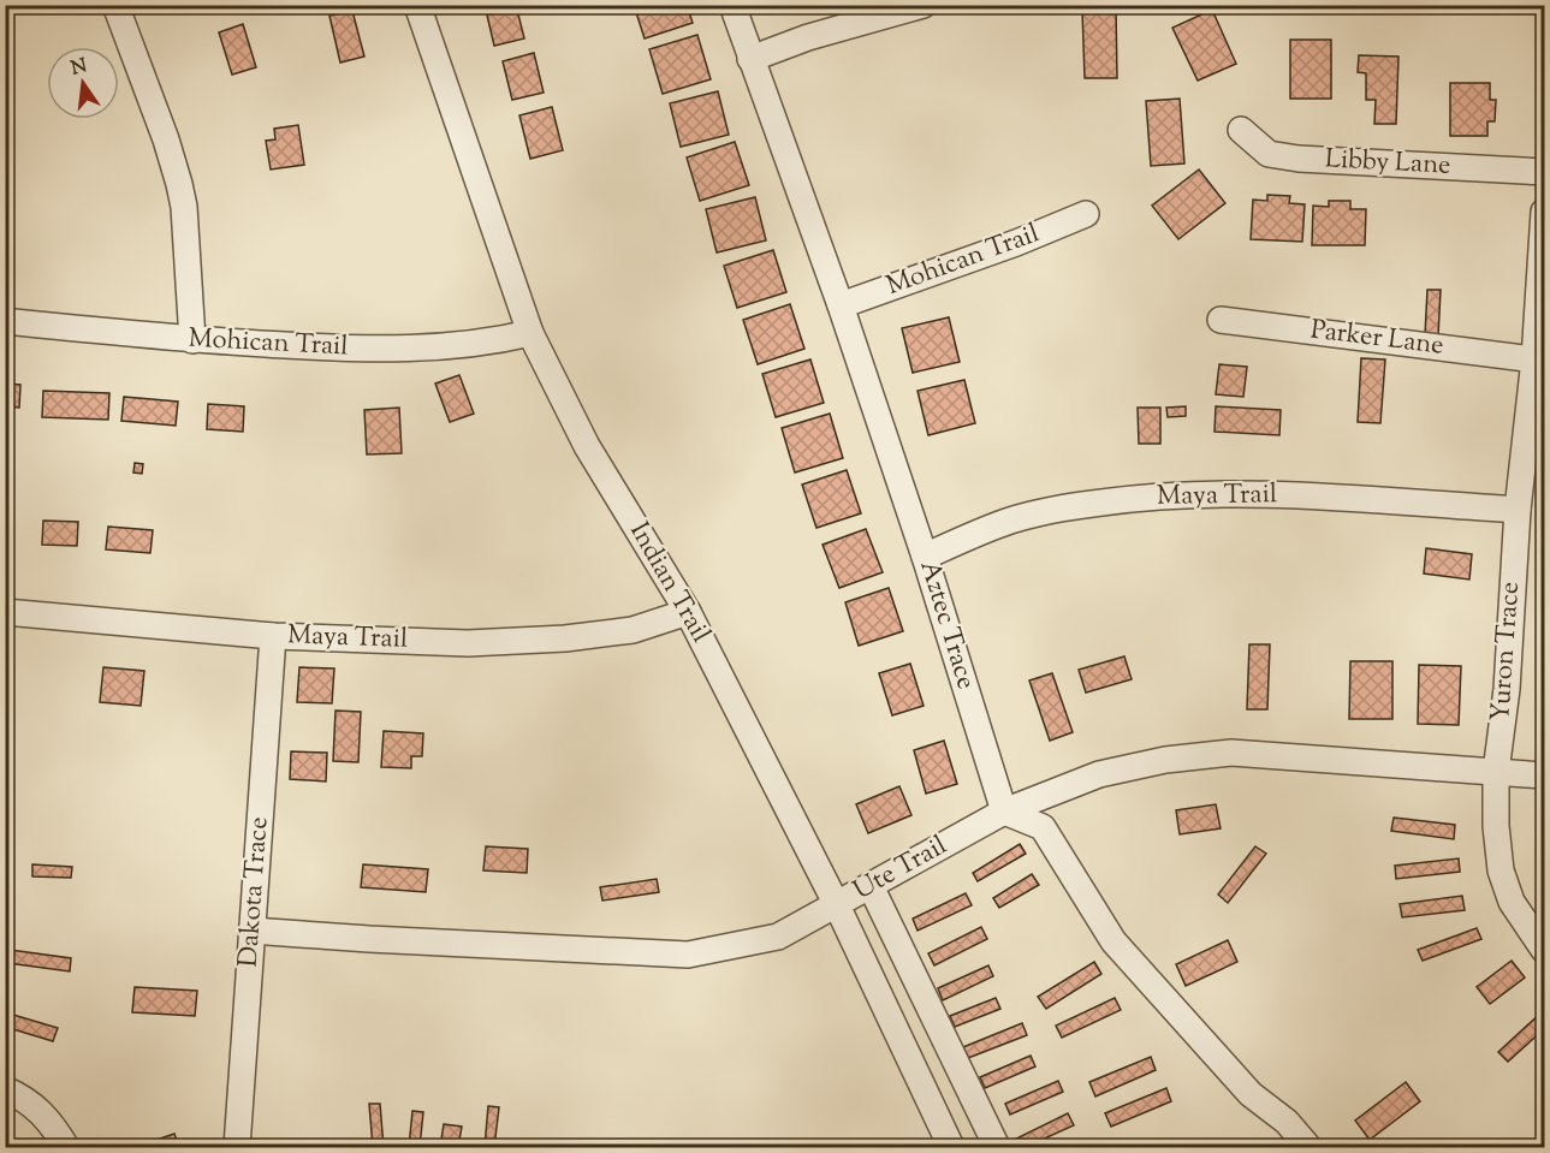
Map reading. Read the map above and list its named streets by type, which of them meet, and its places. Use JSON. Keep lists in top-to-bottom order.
{
  "streets": {
    "street": [
      "Libby Lane",
      "Mohican Trail",
      "Parker Lane",
      "Maya Trail",
      "Indian Trail",
      "Aztec Trace",
      "Yuron Trace",
      "Ute Trail",
      "Dakota Trace"
    ]
  },
  "crossings": [
    ["Mohican Trail", "Indian Trail"],
    ["Mohican Trail", "Aztec Trace"],
    ["Parker Lane", "Yuron Trace"],
    ["Maya Trail", "Indian Trail"],
    ["Maya Trail", "Aztec Trace"],
    ["Maya Trail", "Yuron Trace"],
    ["Maya Trail", "Dakota Trace"],
    ["Indian Trail", "Ute Trail"],
    ["Aztec Trace", "Ute Trail"],
    ["Yuron Trace", "Ute Trail"],
    ["Ute Trail", "Dakota Trace"]
  ],
  "north": "top"
}
